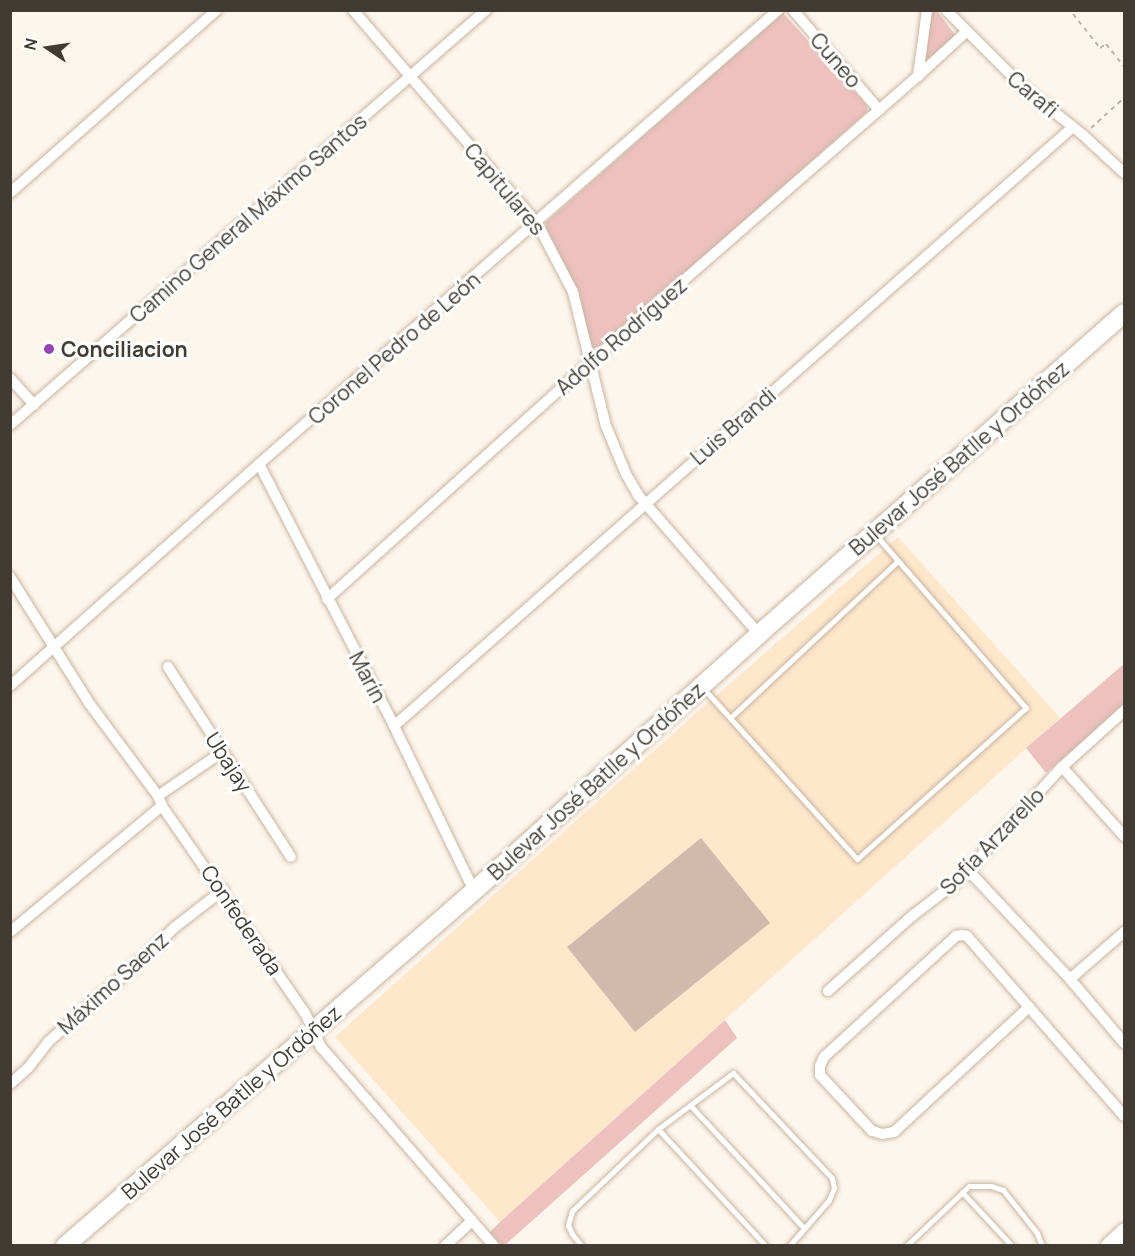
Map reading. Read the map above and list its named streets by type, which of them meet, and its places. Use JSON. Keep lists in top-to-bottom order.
{
  "streets": {
    "main road": ["Bulevar José Batlle y Ordóñez"],
    "street": [
      "Cuneo",
      "Carafi",
      "Capitulares",
      "Camino General Máximo Santos",
      "Adolfo Rodríguez",
      "Coronel Pedro de León",
      "Luis Brandi",
      "Marín",
      "Ubajay",
      "Sofía Arzarello",
      "Confederada",
      "Máximo Saenz"
    ]
  },
  "crossings": [
    ["Cuneo", "Adolfo Rodríguez"],
    ["Carafi", "Adolfo Rodríguez"],
    ["Carafi", "Luis Brandi"],
    ["Capitulares", "Camino General Máximo Santos"],
    ["Capitulares", "Adolfo Rodríguez"],
    ["Capitulares", "Coronel Pedro de León"],
    ["Capitulares", "Luis Brandi"],
    ["Capitulares", "Bulevar José Batlle y Ordóñez"],
    ["Adolfo Rodríguez", "Marín"],
    ["Coronel Pedro de León", "Marín"],
    ["Coronel Pedro de León", "Confederada"],
    ["Luis Brandi", "Marín"],
    ["Bulevar José Batlle y Ordóñez", "Marín"],
    ["Bulevar José Batlle y Ordóñez", "Confederada"],
    ["Confederada", "Máximo Saenz"]
  ],
  "places": ["Conciliacion"],
  "north": "left"
}
